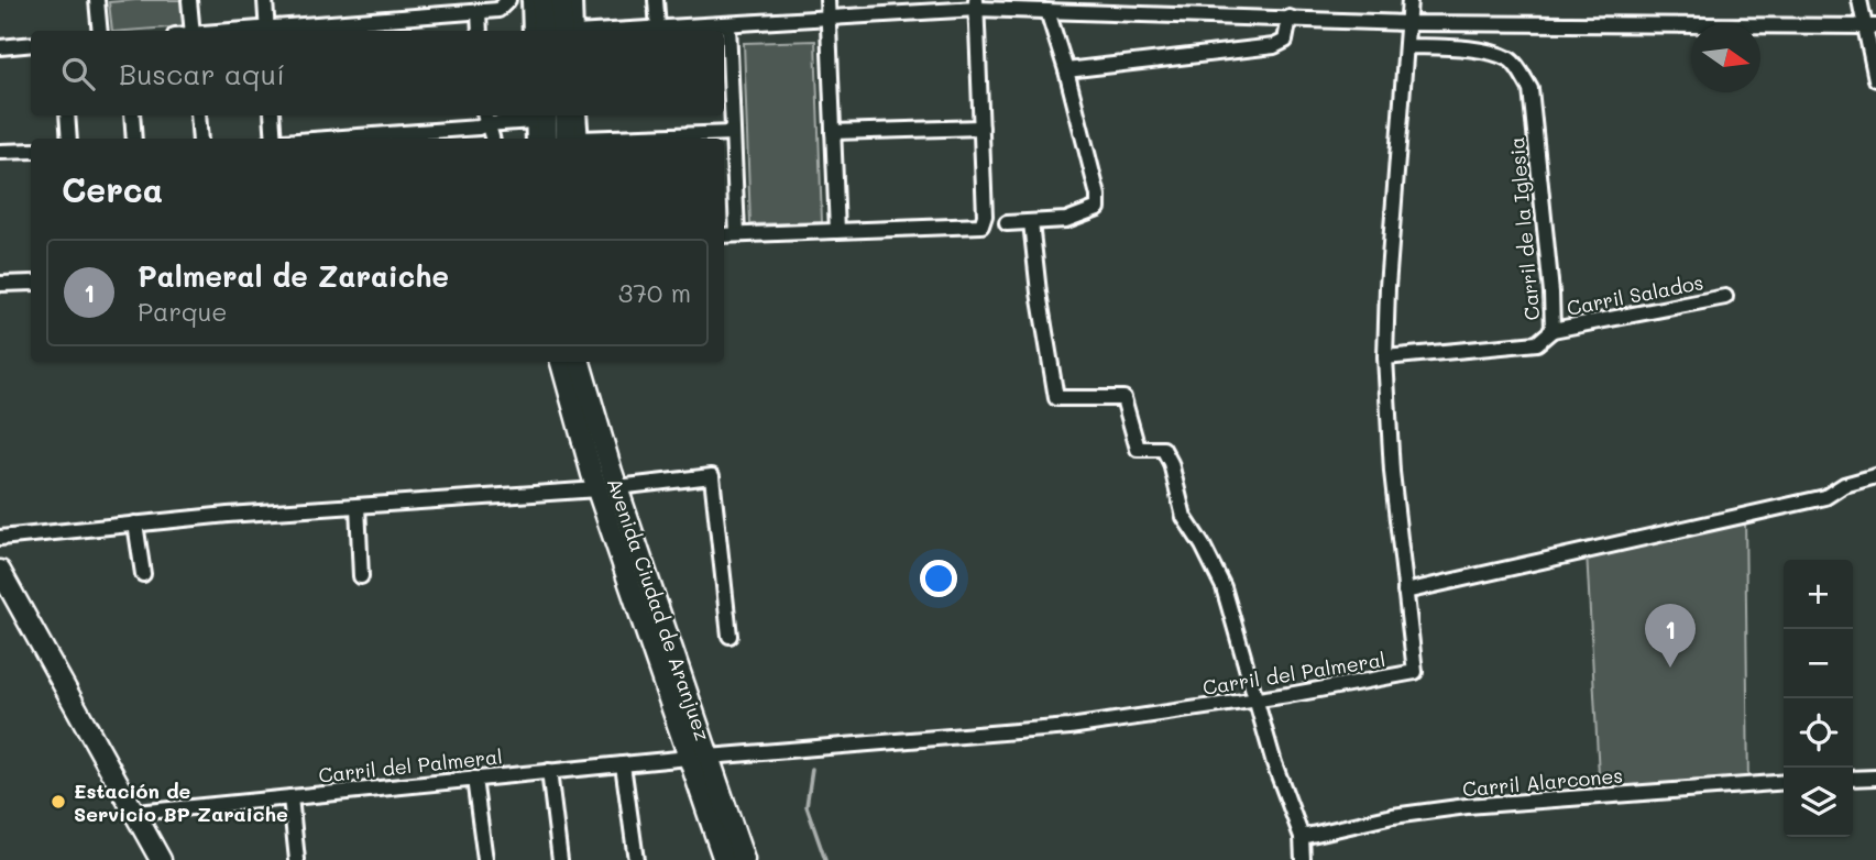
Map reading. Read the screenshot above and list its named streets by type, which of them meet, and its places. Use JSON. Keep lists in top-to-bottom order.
{
  "streets": {
    "main road": ["Avenida Ciudad de Aranjuez"],
    "street": [
      "Carril de la Iglesia",
      "Carril Salados",
      "Carril del Palmeral",
      "Carril Alarcones"
    ]
  },
  "crossings": [
    ["Carril de la Iglesia", "Carril Salados"],
    ["Avenida Ciudad de Aranjuez", "Carril del Palmeral"]
  ],
  "places": ["Estación de Servicio BP Zaraiche"],
  "north": "right",
  "page": {
    "search": "Buscar aquí",
    "heading": "Cerca",
    "list": [
      {
        "mark": "1",
        "name": "Palmeral de Zaraiche",
        "note": "Parque",
        "value": "370 m"
      }
    ],
    "map_buttons": ["+", "−"],
    "pins": "1"
  }
}
